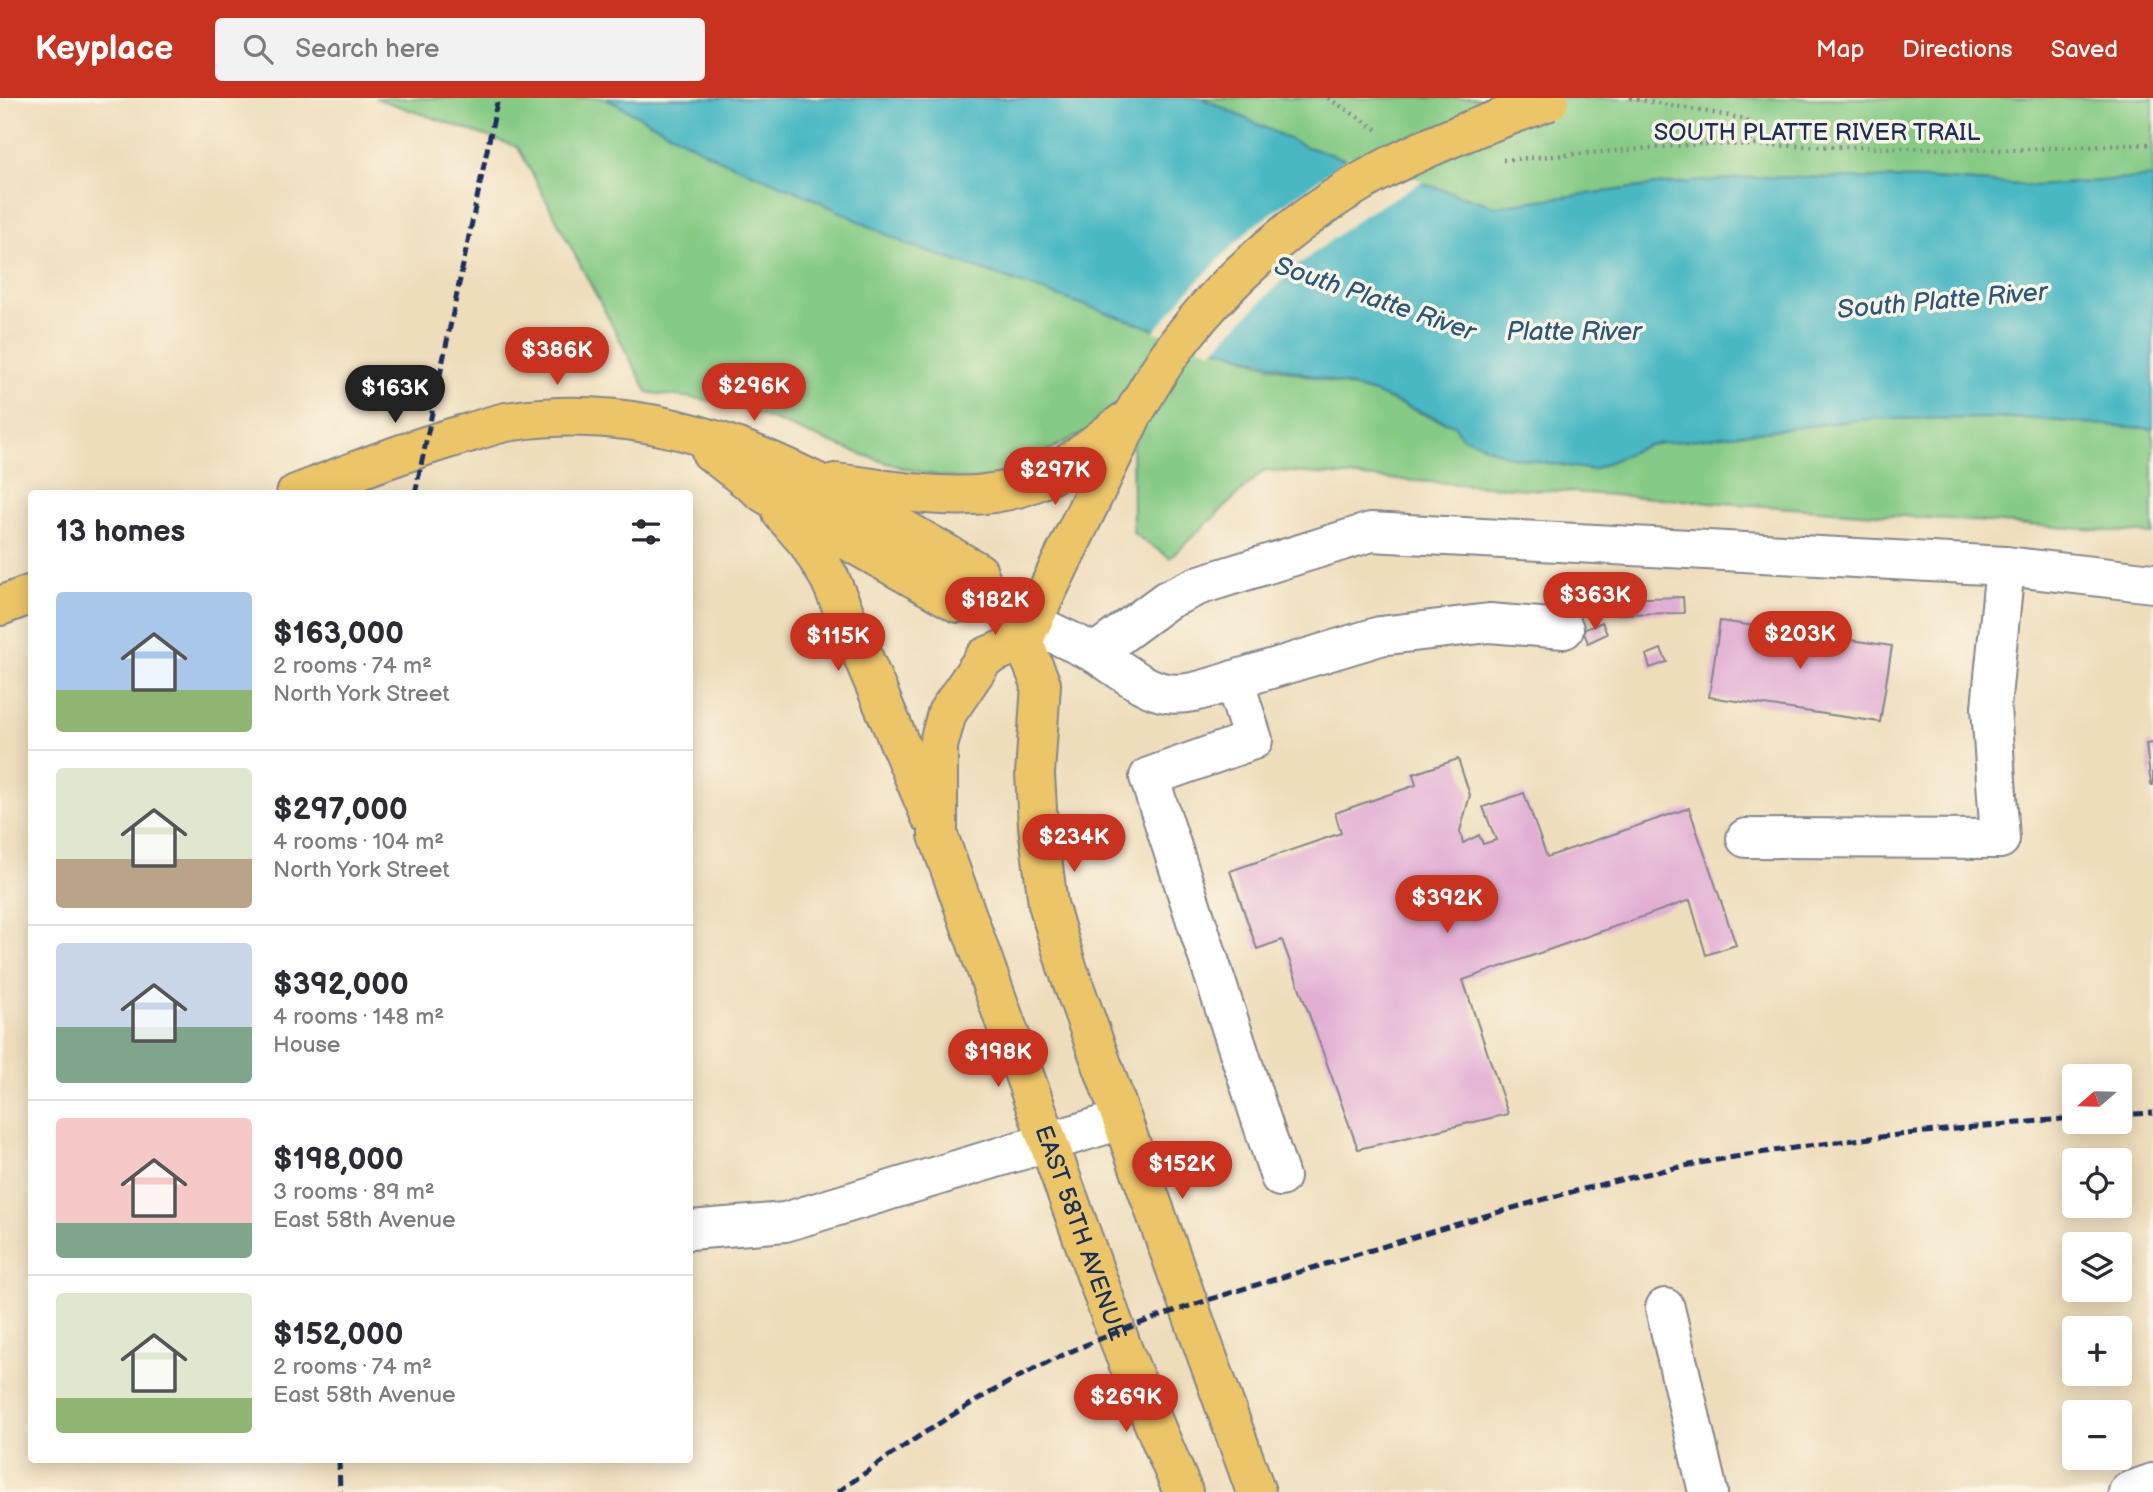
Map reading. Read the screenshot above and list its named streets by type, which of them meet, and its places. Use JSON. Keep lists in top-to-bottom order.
{
  "streets": {
    "main road": ["EAST 58TH AVENUE"],
    "path": ["SOUTH PLATTE RIVER TRAIL"]
  },
  "water": ["South Platte River", "Platte River"],
  "north": "left",
  "page": {
    "header": "Keyplace",
    "search": "Search here",
    "nav": ["Map", "Directions", "Saved"],
    "price": [
      "$386K",
      "$296K",
      "$163K",
      "$297K",
      "$363K",
      "$182K",
      "$203K",
      "$115K",
      "$234K",
      "$392K",
      "$198K",
      "$152K",
      "$269K"
    ],
    "heading": "13 homes",
    "list": [
      {
        "name": "$163,000",
        "note": "2 rooms · 74 m² · North York Street"
      },
      {
        "name": "$297,000",
        "note": "4 rooms · 104 m² · North York Street"
      },
      {
        "name": "$392,000",
        "note": "4 rooms · 148 m² · House"
      },
      {
        "name": "$198,000",
        "note": "3 rooms · 89 m² · East 58th Avenue"
      },
      {
        "name": "$152,000",
        "note": "2 rooms · 74 m² · East 58th Avenue"
      }
    ],
    "map_buttons": ["+", "−"]
  }
}
